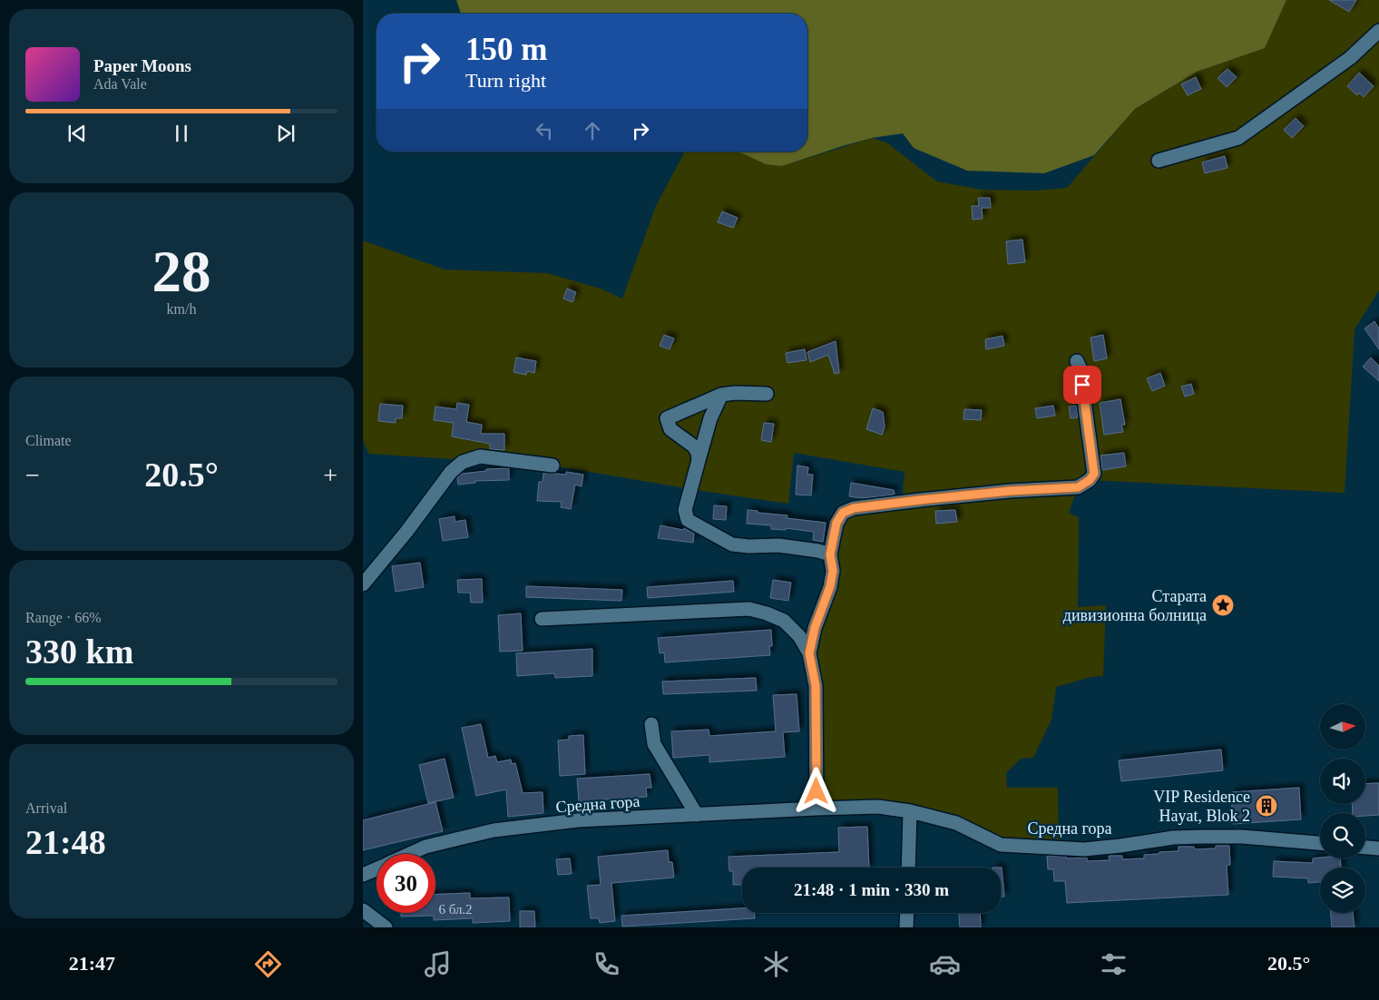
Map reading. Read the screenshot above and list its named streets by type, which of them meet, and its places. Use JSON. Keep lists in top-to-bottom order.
{
  "streets": {
    "street": ["Средна гора"]
  },
  "places": {
    "place": ["Старата дивизионна болница"],
    "building": ["VIP Residence Hayat, Blok 2"]
  },
  "house_numbers": ["6 бл.2"],
  "north": "right",
  "page": {
    "turn": ["150 m", "Turn right"],
    "song": ["Paper Moons", "Ada Vale"],
    "tile": [
      ["28", "km/h"],
      "Climate",
      ["Range · 66%", "330 km"],
      ["Arrival", "21:48"]
    ],
    "heat": ["−", "20.5°", "+"],
    "limit": "30",
    "trip": "21:48 · 1 min · 330 m",
    "tabs": ["21:47", "20.5°"]
  }
}
